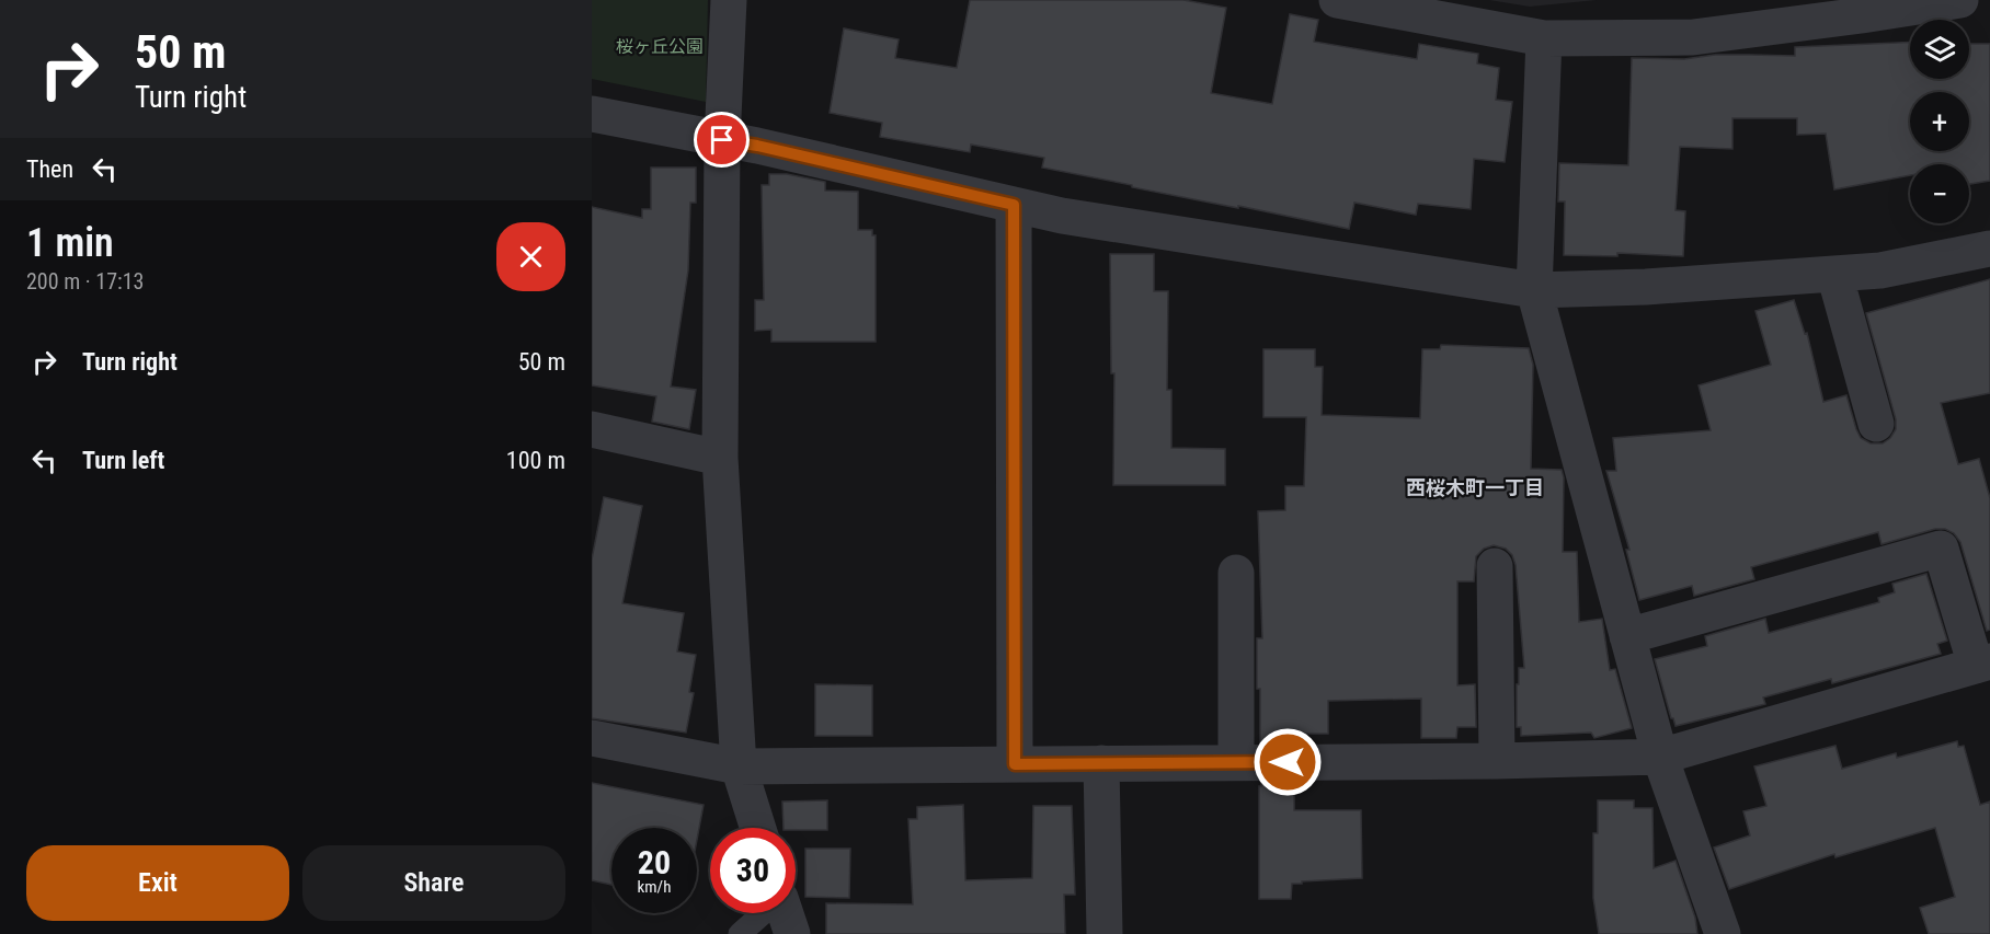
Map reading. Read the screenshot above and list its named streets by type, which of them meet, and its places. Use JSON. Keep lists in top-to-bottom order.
{
  "districts": ["西桜木町一丁目"],
  "parks": ["桜ヶ丘公園"],
  "page": {
    "turn": ["50 m", "Turn right"],
    "map_buttons": ["+", "−"],
    "then": "Then",
    "heading": ["1 min", "200 m · 17:13"],
    "list": [
      {
        "name": "Turn right",
        "value": "50 m"
      },
      {
        "name": "Turn left",
        "value": "100 m"
      }
    ],
    "speed": "20 km/h",
    "limit": "30",
    "buttons": ["Exit", "Share"]
  }
}
